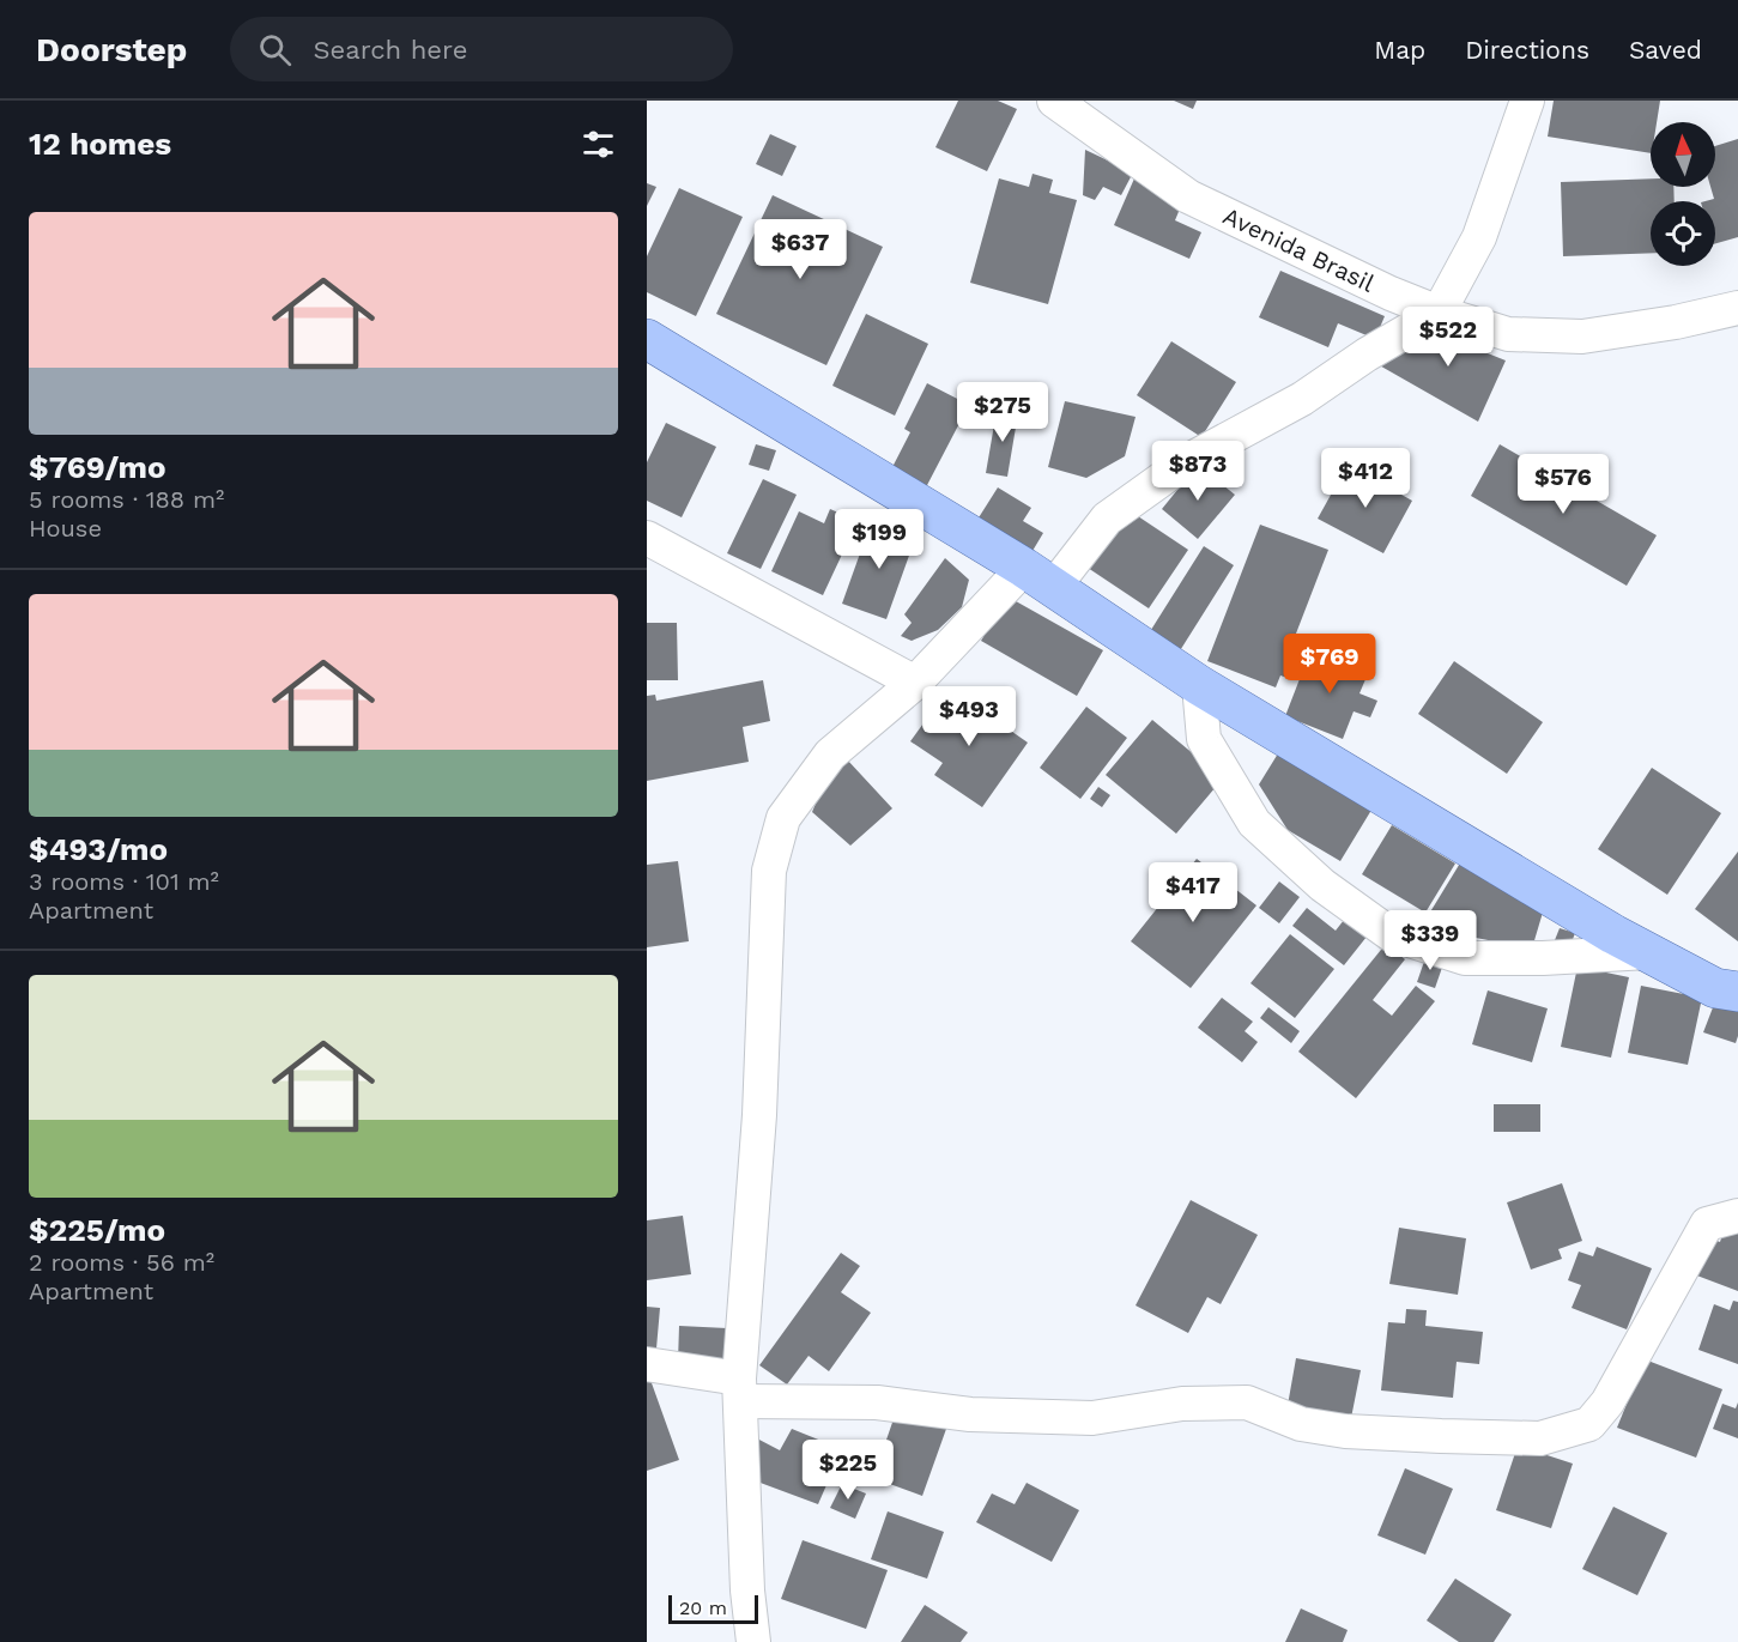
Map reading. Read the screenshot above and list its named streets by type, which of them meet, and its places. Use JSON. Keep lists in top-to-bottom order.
{
  "streets": {
    "street": ["Avenida Brasil"]
  },
  "scale_bar": "20 m",
  "north": "top",
  "page": {
    "header": "Doorstep",
    "search": "Search here",
    "nav": ["Map", "Directions", "Saved"],
    "heading": "12 homes",
    "list": [
      {
        "name": "$769/mo",
        "note": "5 rooms · 188 m² · House"
      },
      {
        "name": "$493/mo",
        "note": "3 rooms · 101 m² · Apartment"
      },
      {
        "name": "$225/mo",
        "note": "2 rooms · 56 m² · Apartment"
      }
    ],
    "price": [
      "$637",
      "$522",
      "$275",
      "$873",
      "$412",
      "$576",
      "$199",
      "$769",
      "$493",
      "$417",
      "$339",
      "$225"
    ],
    "scale": "20 m"
  }
}
